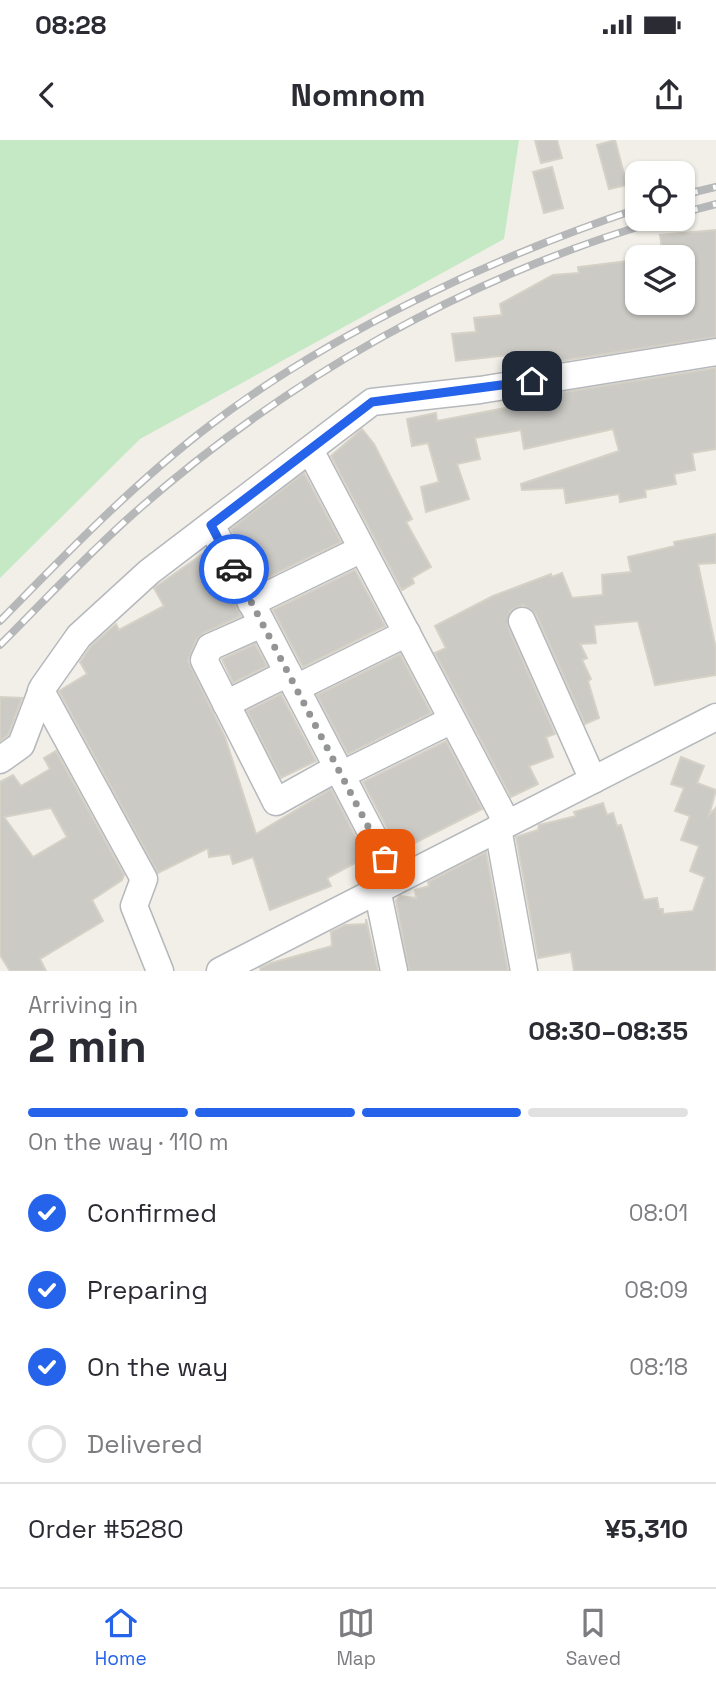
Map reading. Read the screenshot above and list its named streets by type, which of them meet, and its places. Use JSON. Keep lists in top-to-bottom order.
{
  "page": {
    "status": "08:28",
    "header": "Nomnom",
    "heading": ["2 min", "Arriving in", "08:30–08:35"],
    "panel": ["Order #5280", "¥5,310"],
    "bar": "On the way · 110 m",
    "list": [
      ["Confirmed", "08:01"],
      ["Preparing", "08:09"],
      ["On the way", "08:18"],
      "Delivered"
    ],
    "tabs": ["Home", "Map", "Saved"]
  }
}
